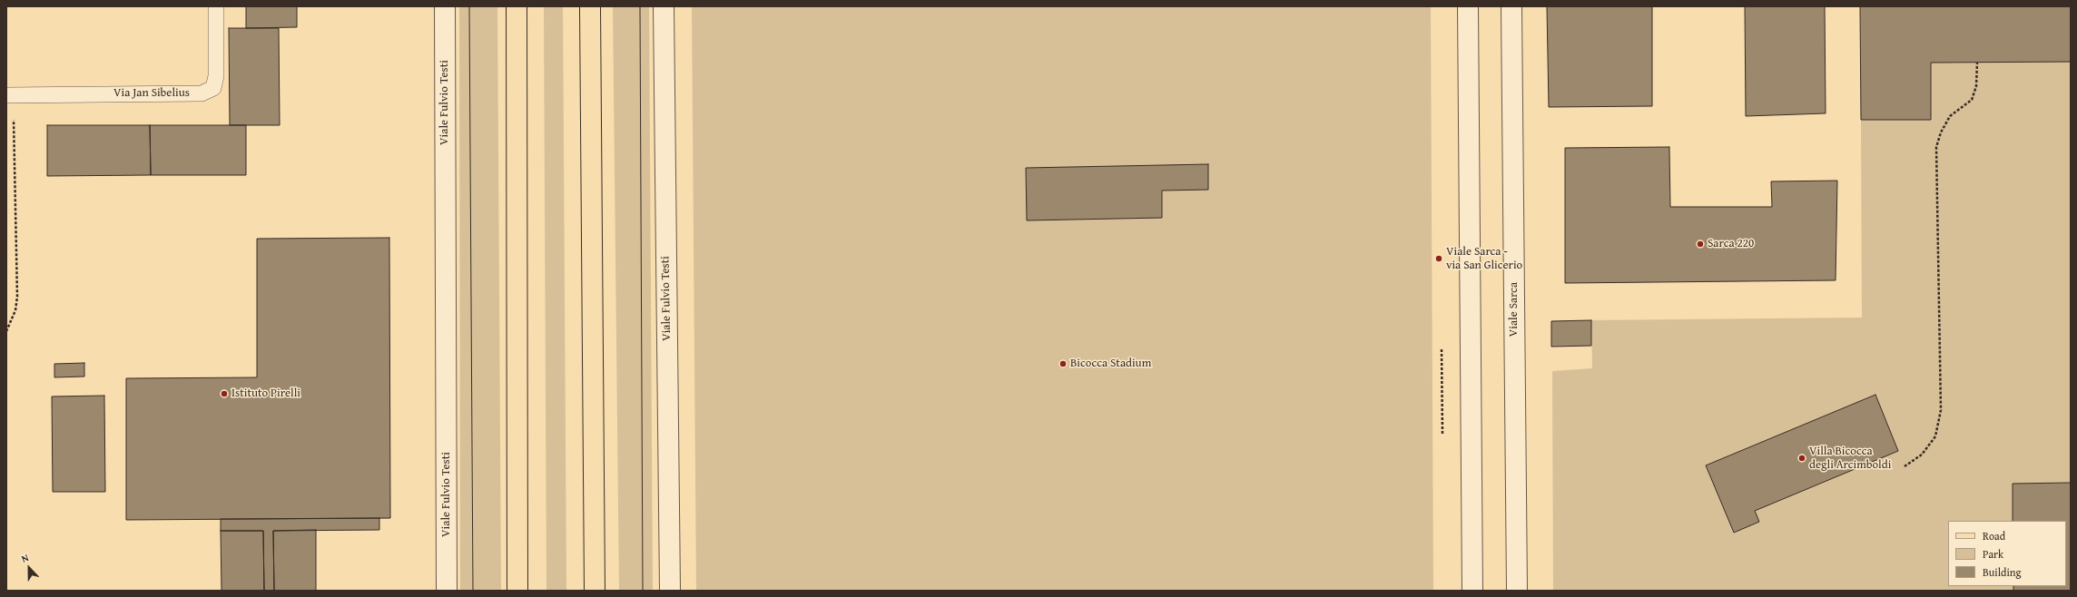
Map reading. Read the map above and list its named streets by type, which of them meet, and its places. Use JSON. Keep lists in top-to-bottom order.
{
  "streets": {
    "street": ["Viale Fulvio Testi", "Viale Sarca"],
    "lane": ["Via Jan Sibelius"]
  },
  "places": [
    "Sarca 220",
    "Viale Sarca - via San Glicerio",
    "Bicocca Stadium",
    "Istituto Pirelli",
    "Villa Bicocca degli Arcimboldi"
  ],
  "legend": ["Road", "Park", "Building"],
  "north": "top"
}
